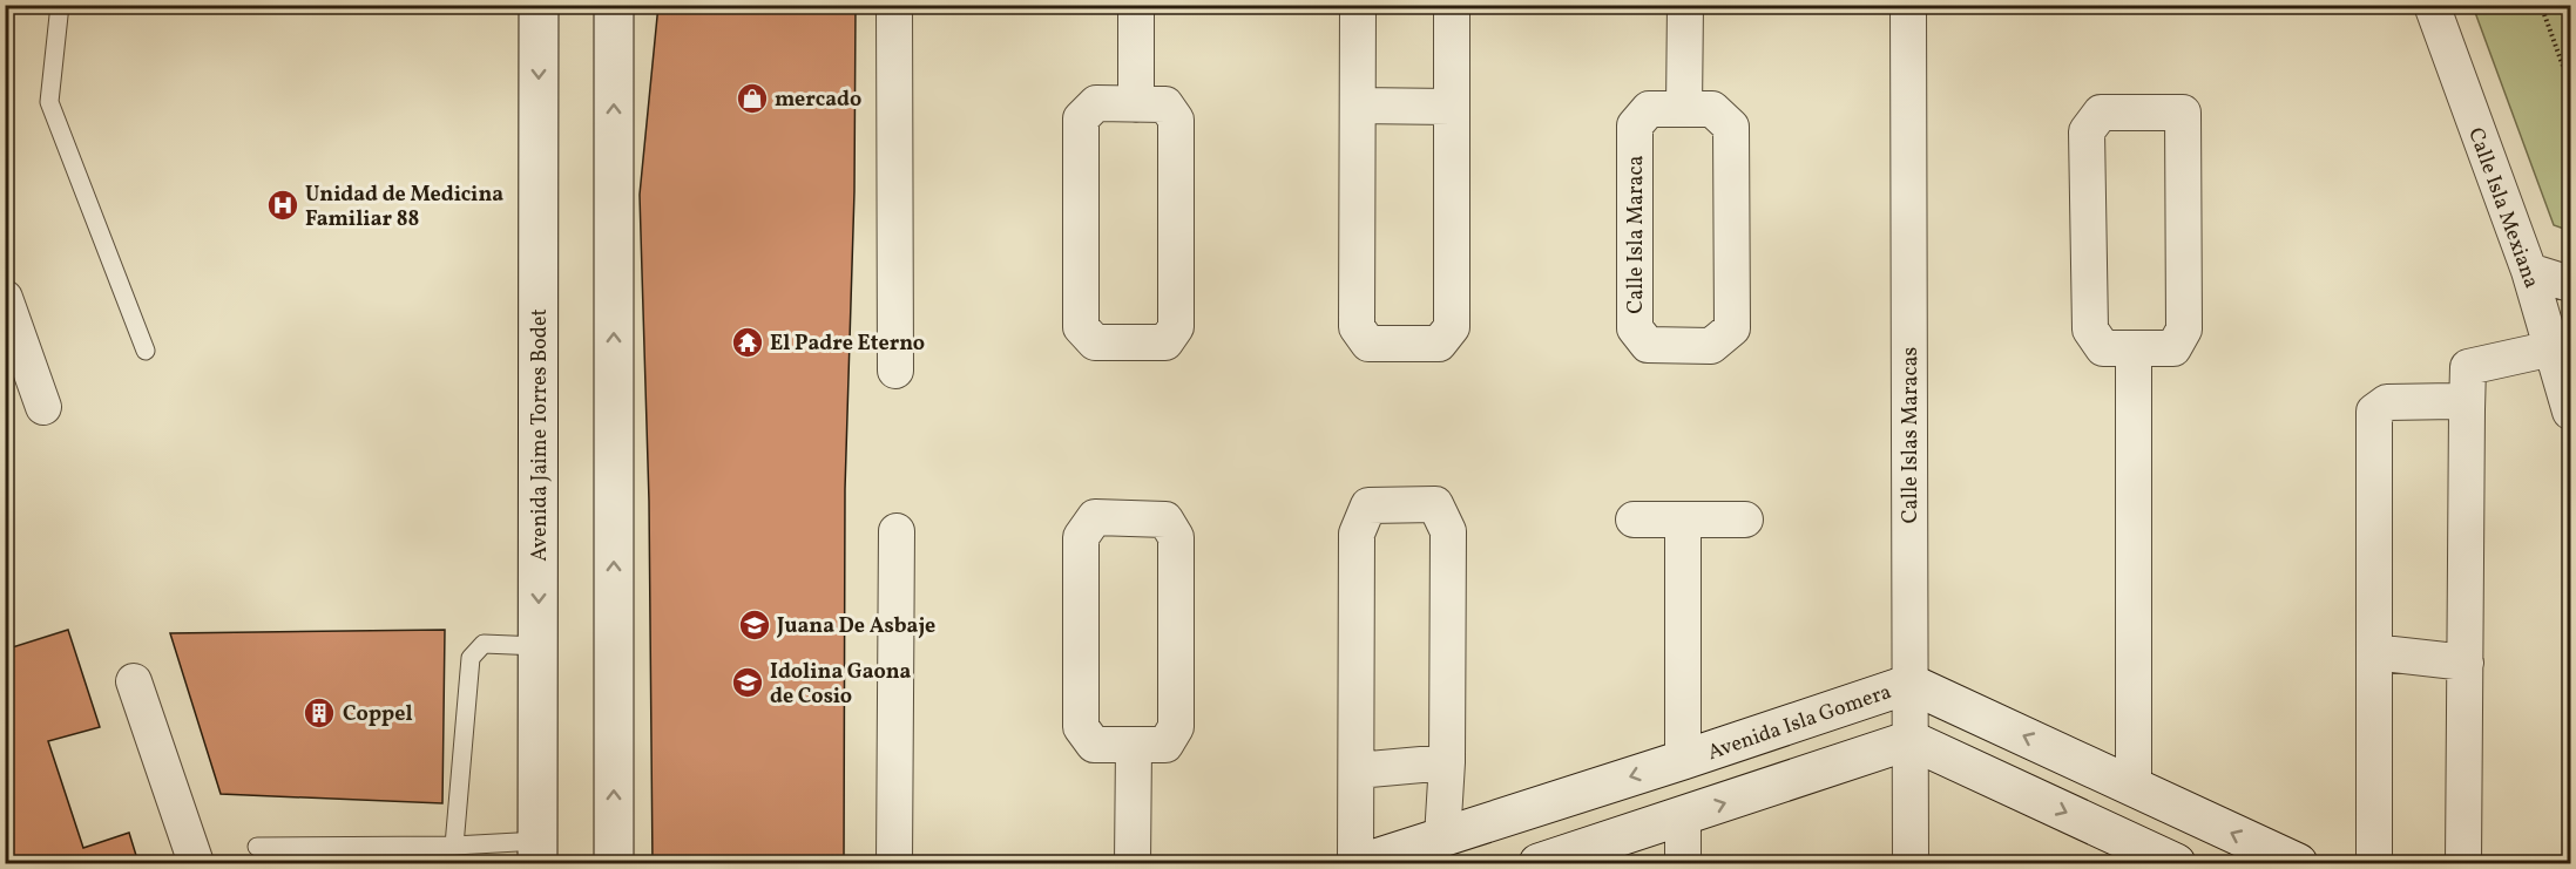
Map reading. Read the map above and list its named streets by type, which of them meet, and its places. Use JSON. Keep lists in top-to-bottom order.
{
  "streets": {
    "street": [
      "Calle Isla Mexiana",
      "Calle Isla Maraca",
      "Avenida Jaime Torres Bodet",
      "Calle Islas Maracas",
      "Avenida Isla Gomera"
    ]
  },
  "crossings": [
    ["Calle Islas Maracas", "Avenida Isla Gomera"]
  ],
  "places": {
    "shop": ["mercado"],
    "hospital": ["Unidad de Medicina Familiar 88"],
    "temple": ["El Padre Eterno"],
    "school or university": ["Juana De Asbaje", "Idolina Gaona de Cosio"],
    "building": ["Coppel"]
  }
}
